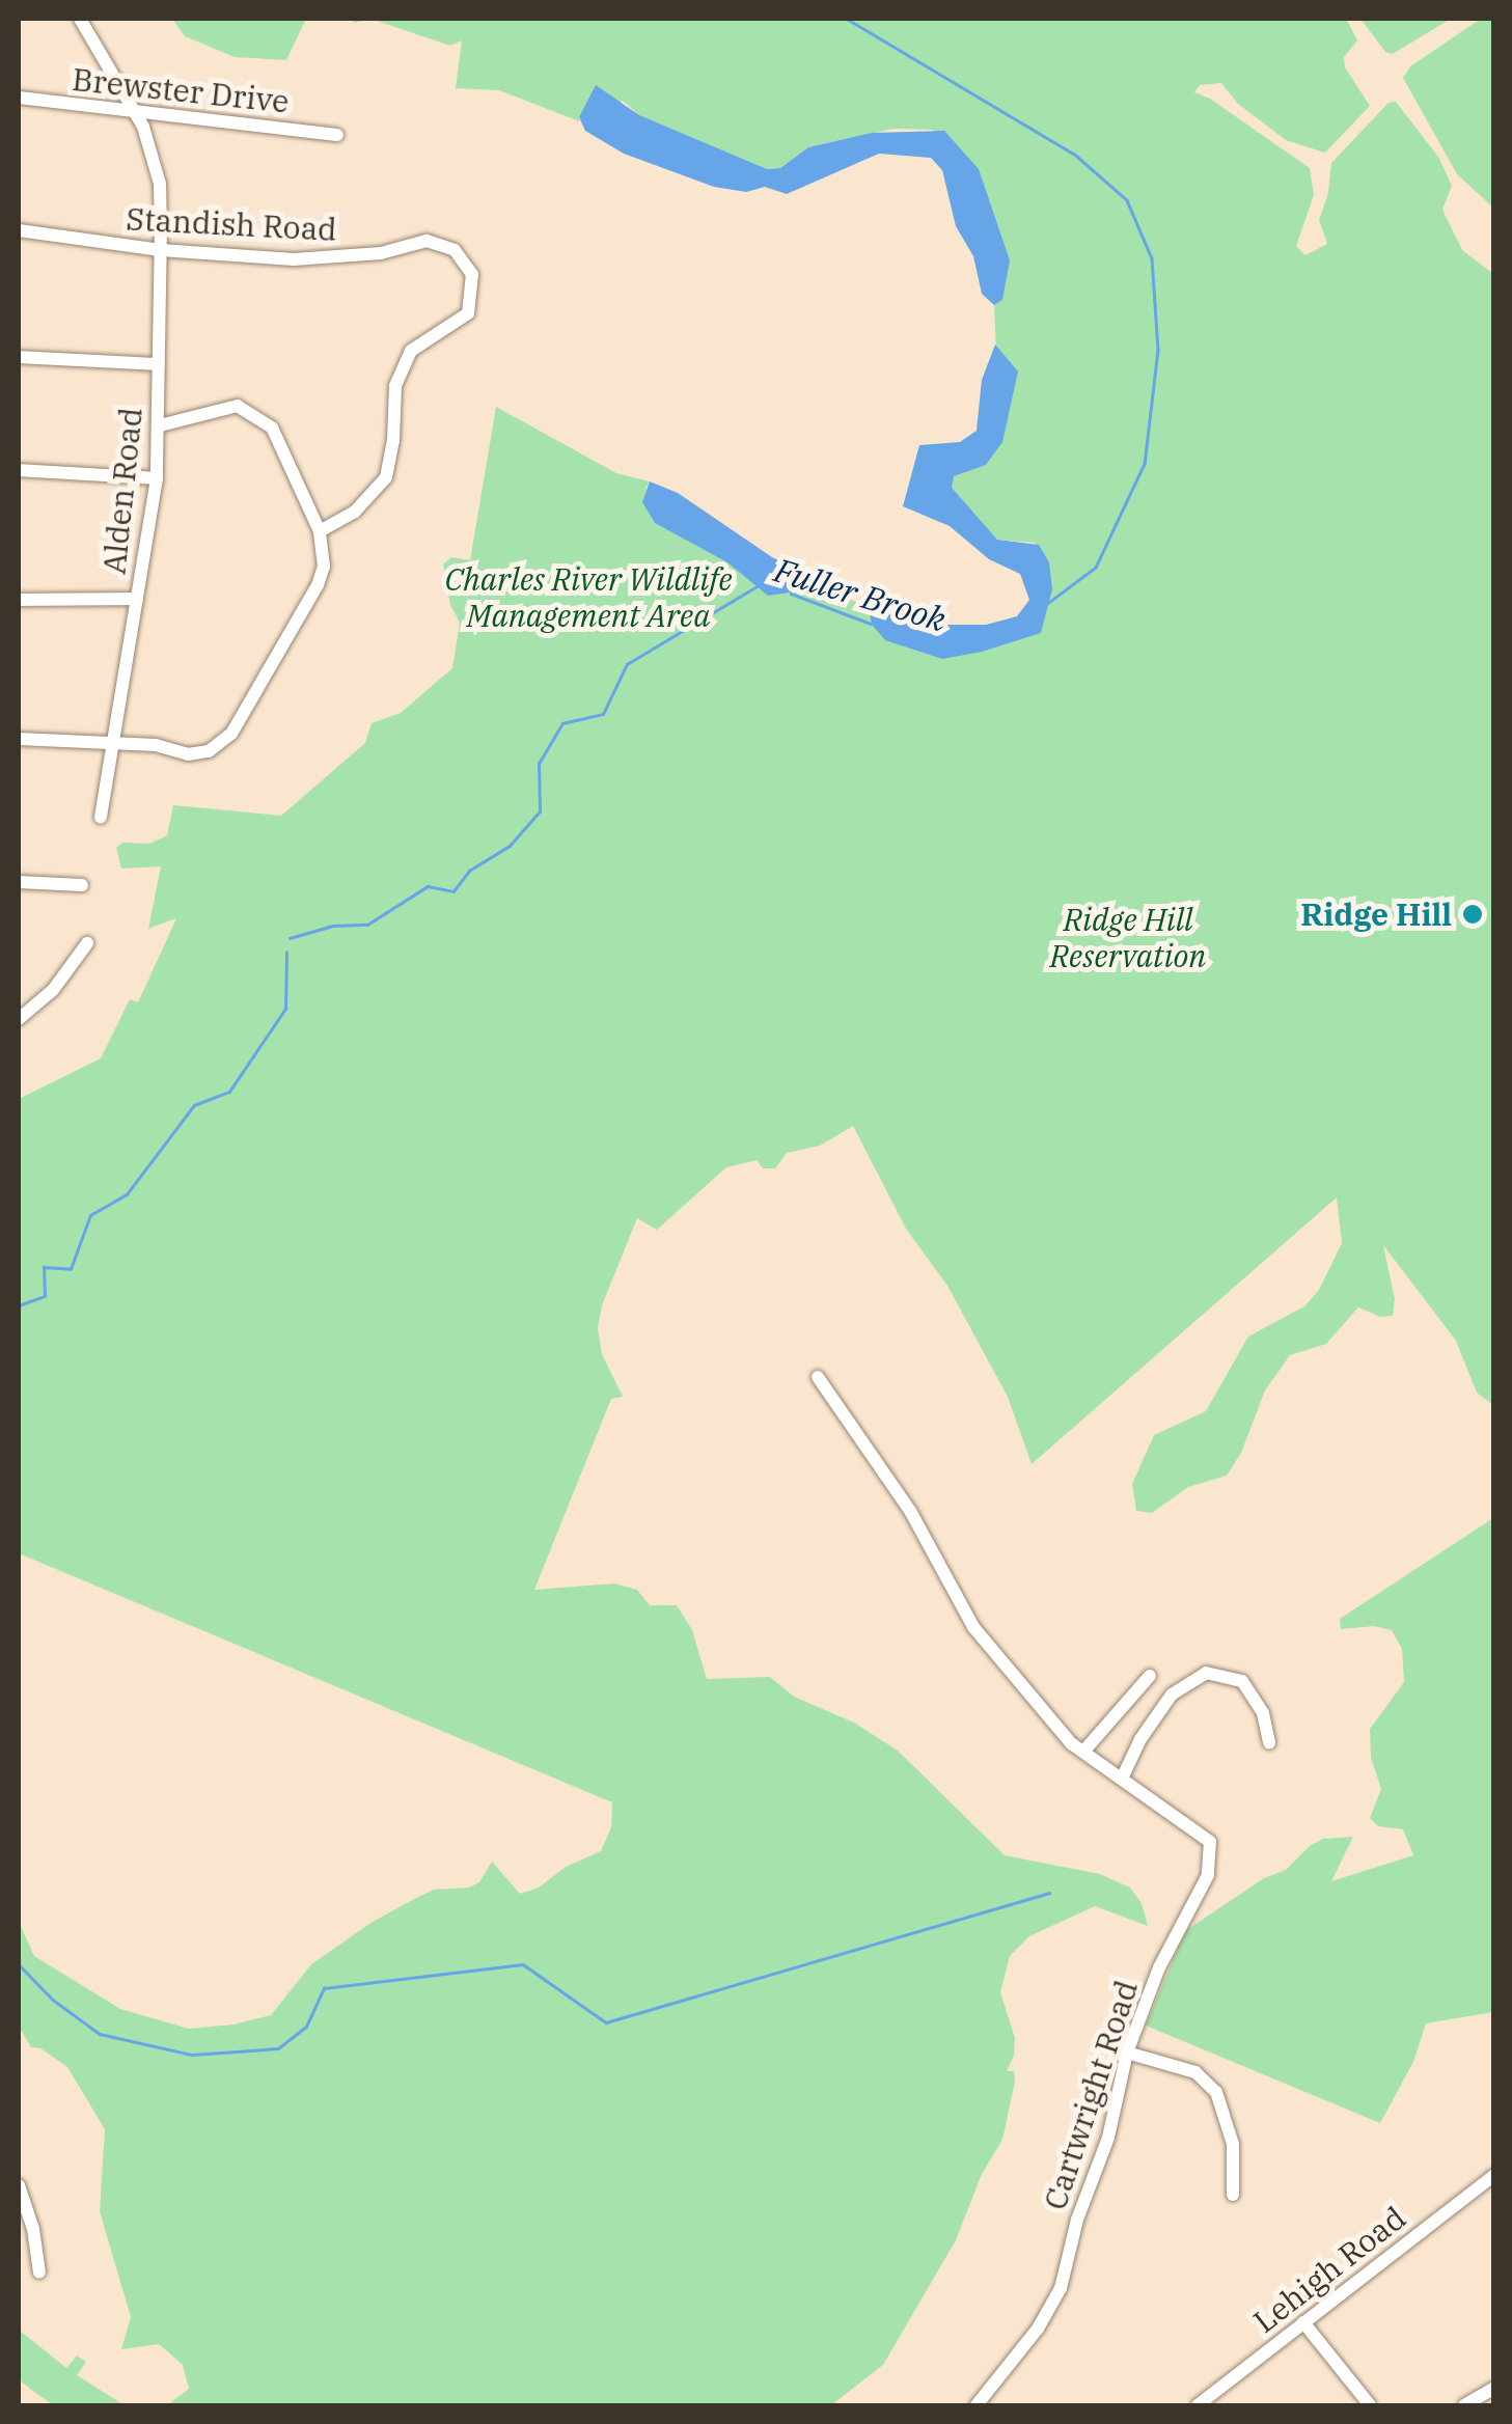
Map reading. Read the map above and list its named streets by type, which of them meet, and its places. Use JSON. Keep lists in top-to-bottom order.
{
  "streets": {
    "street": [
      "Brewster Drive",
      "Standish Road",
      "Alden Road",
      "Cartwright Road",
      "Lehigh Road"
    ]
  },
  "crossings": [
    ["Brewster Drive", "Alden Road"],
    ["Standish Road", "Alden Road"]
  ],
  "water": ["Fuller Brook"],
  "parks": ["Charles River Wildlife Management Area", "Ridge Hill Reservation"],
  "places": ["Ridge Hill"]
}
